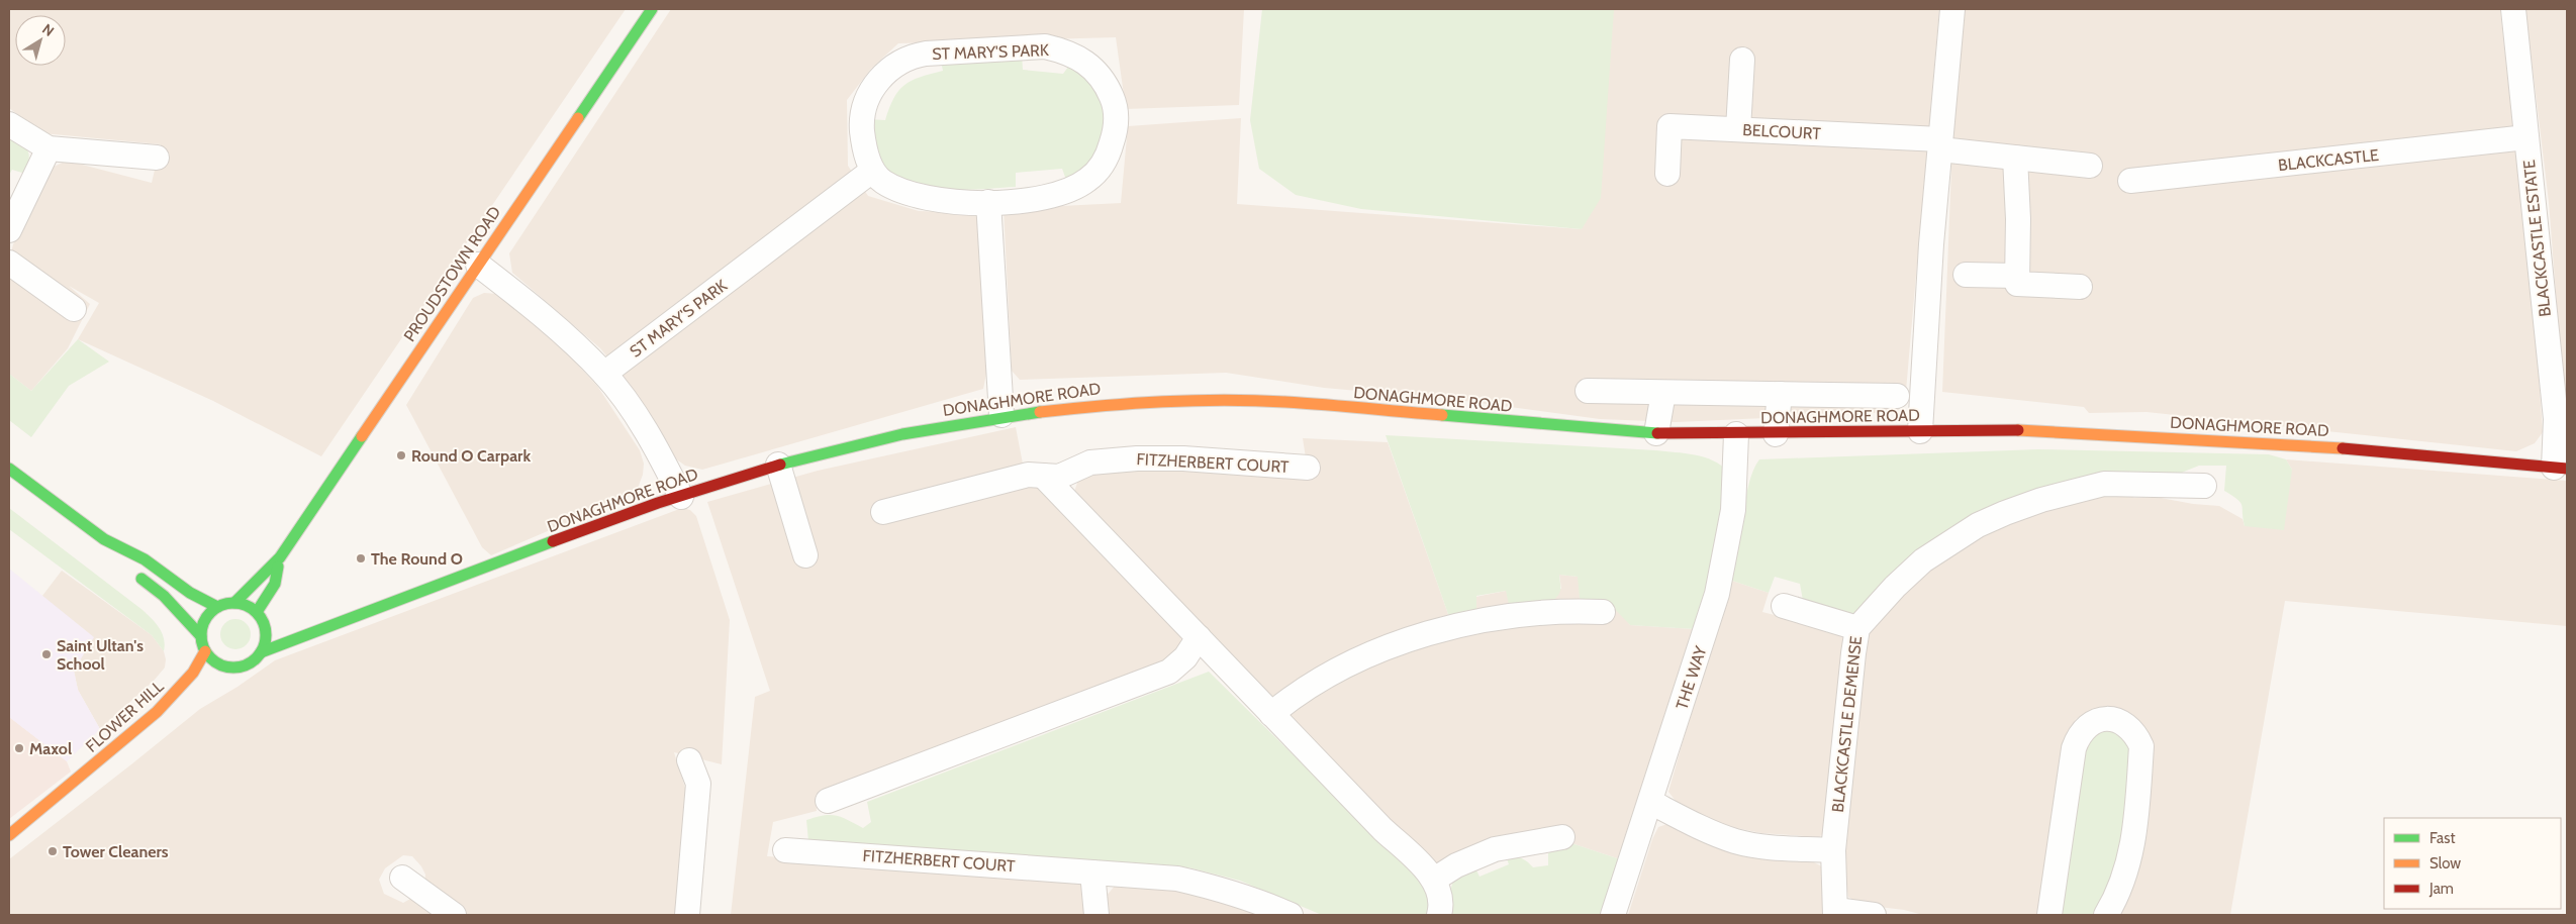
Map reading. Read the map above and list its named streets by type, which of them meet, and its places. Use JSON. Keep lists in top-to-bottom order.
{
  "streets": {
    "main road": ["PROUDSTOWN ROAD", "DONAGHMORE ROAD", "FLOWER HILL"],
    "street": [
      "ST MARY'S PARK",
      "BELCOURT",
      "BLACKCASTLE",
      "BLACKCASTLE ESTATE",
      "FITZHERBERT COURT",
      "THE WAY",
      "BLACKCASTLE DEMENSE"
    ]
  },
  "crossings": [
    ["BLACKCASTLE", "BLACKCASTLE ESTATE"],
    ["BLACKCASTLE ESTATE", "DONAGHMORE ROAD"],
    ["PROUDSTOWN ROAD", "DONAGHMORE ROAD"],
    ["PROUDSTOWN ROAD", "FLOWER HILL"],
    ["DONAGHMORE ROAD", "THE WAY"],
    ["DONAGHMORE ROAD", "FLOWER HILL"]
  ],
  "places": [
    "Round O Carpark",
    "The Round O",
    "Saint Ultan's School",
    "Maxol",
    "Tower Cleaners"
  ],
  "legend": ["Fast", "Slow", "Jam"],
  "north": "top right"
}
